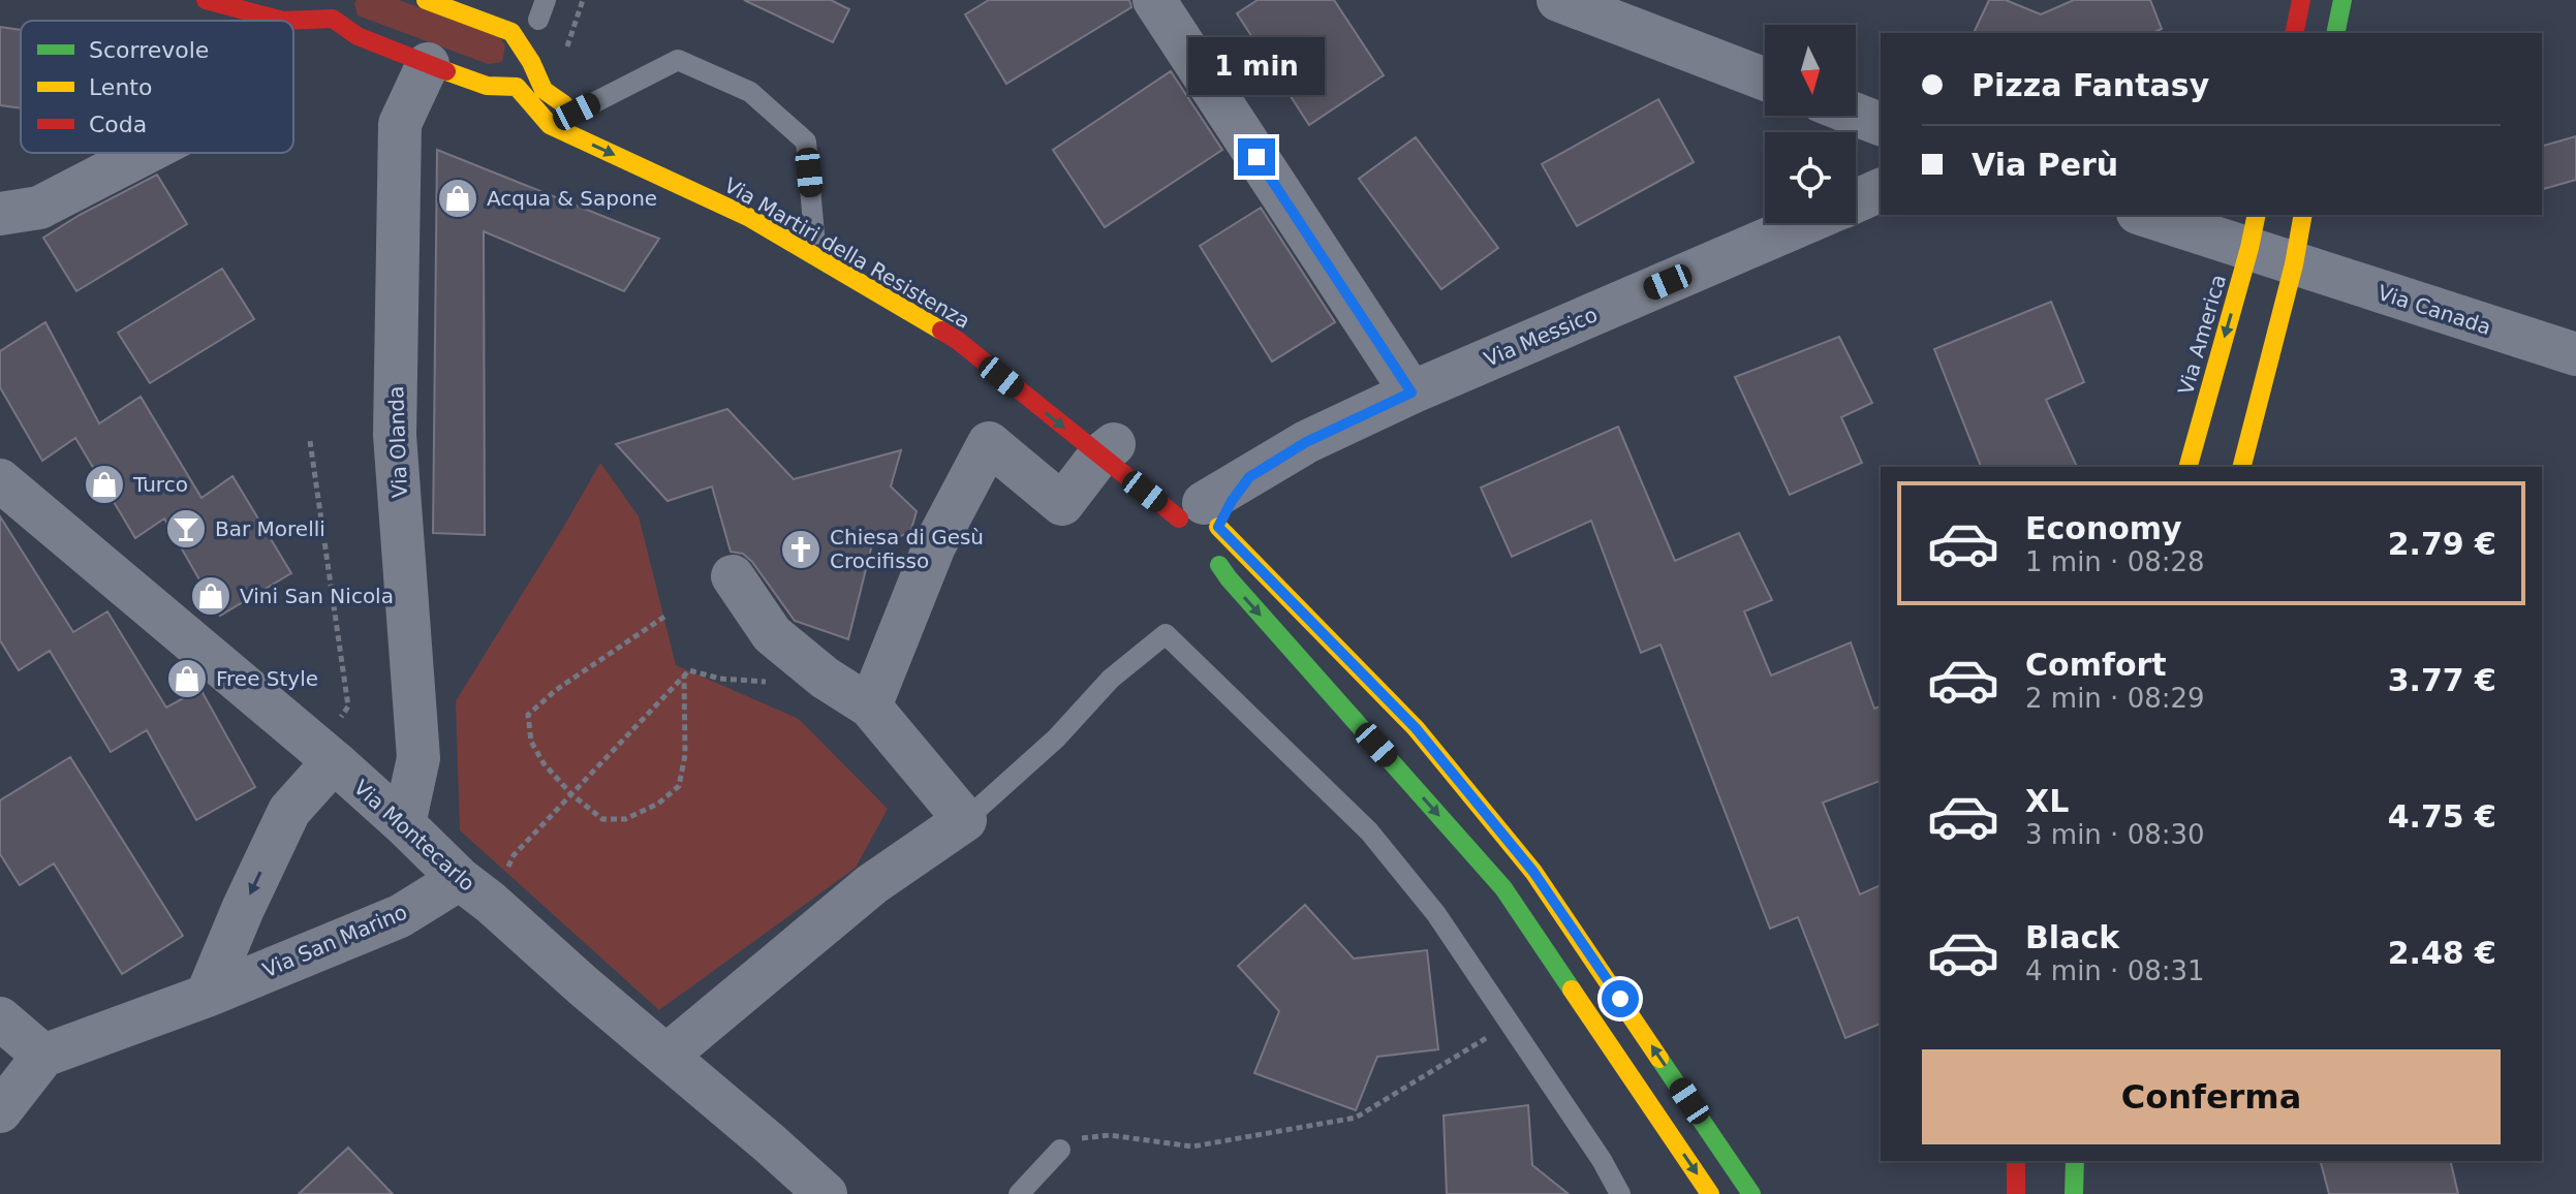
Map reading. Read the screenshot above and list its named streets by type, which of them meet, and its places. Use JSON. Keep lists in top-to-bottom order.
{
  "streets": {
    "main road": ["Via Martiri della Resistenza", "Via America"],
    "street": [
      "Via Canada",
      "Via Messico",
      "Via Olanda",
      "Via Montecarlo",
      "Via San Marino"
    ]
  },
  "crossings": [
    ["Via Martiri della Resistenza", "Via Messico"],
    ["Via Canada", "Via America"],
    ["Via Olanda", "Via Montecarlo"],
    ["Via Montecarlo", "Via San Marino"]
  ],
  "places": {
    "shop": [
      "Acqua & Sapone",
      "Turco",
      "Vini San Nicola",
      "Free Style"
    ],
    "bar": ["Bar Morelli"],
    "church": ["Chiesa di Gesù Crocifisso"]
  },
  "legend": ["Scorrevole", "Lento", "Coda"],
  "north": "bottom",
  "page": {
    "banner": ["Pizza Fantasy", "Via Perù"],
    "bubble": "1 min",
    "list": [
      {
        "name": "Economy",
        "note": "1 min · 08:28",
        "value": "2.79 €"
      },
      {
        "name": "Comfort",
        "note": "2 min · 08:29",
        "value": "3.77 €"
      },
      {
        "name": "XL",
        "note": "3 min · 08:30",
        "value": "4.75 €"
      },
      {
        "name": "Black",
        "note": "4 min · 08:31",
        "value": "2.48 €"
      }
    ],
    "buttons": "Conferma"
  }
}
